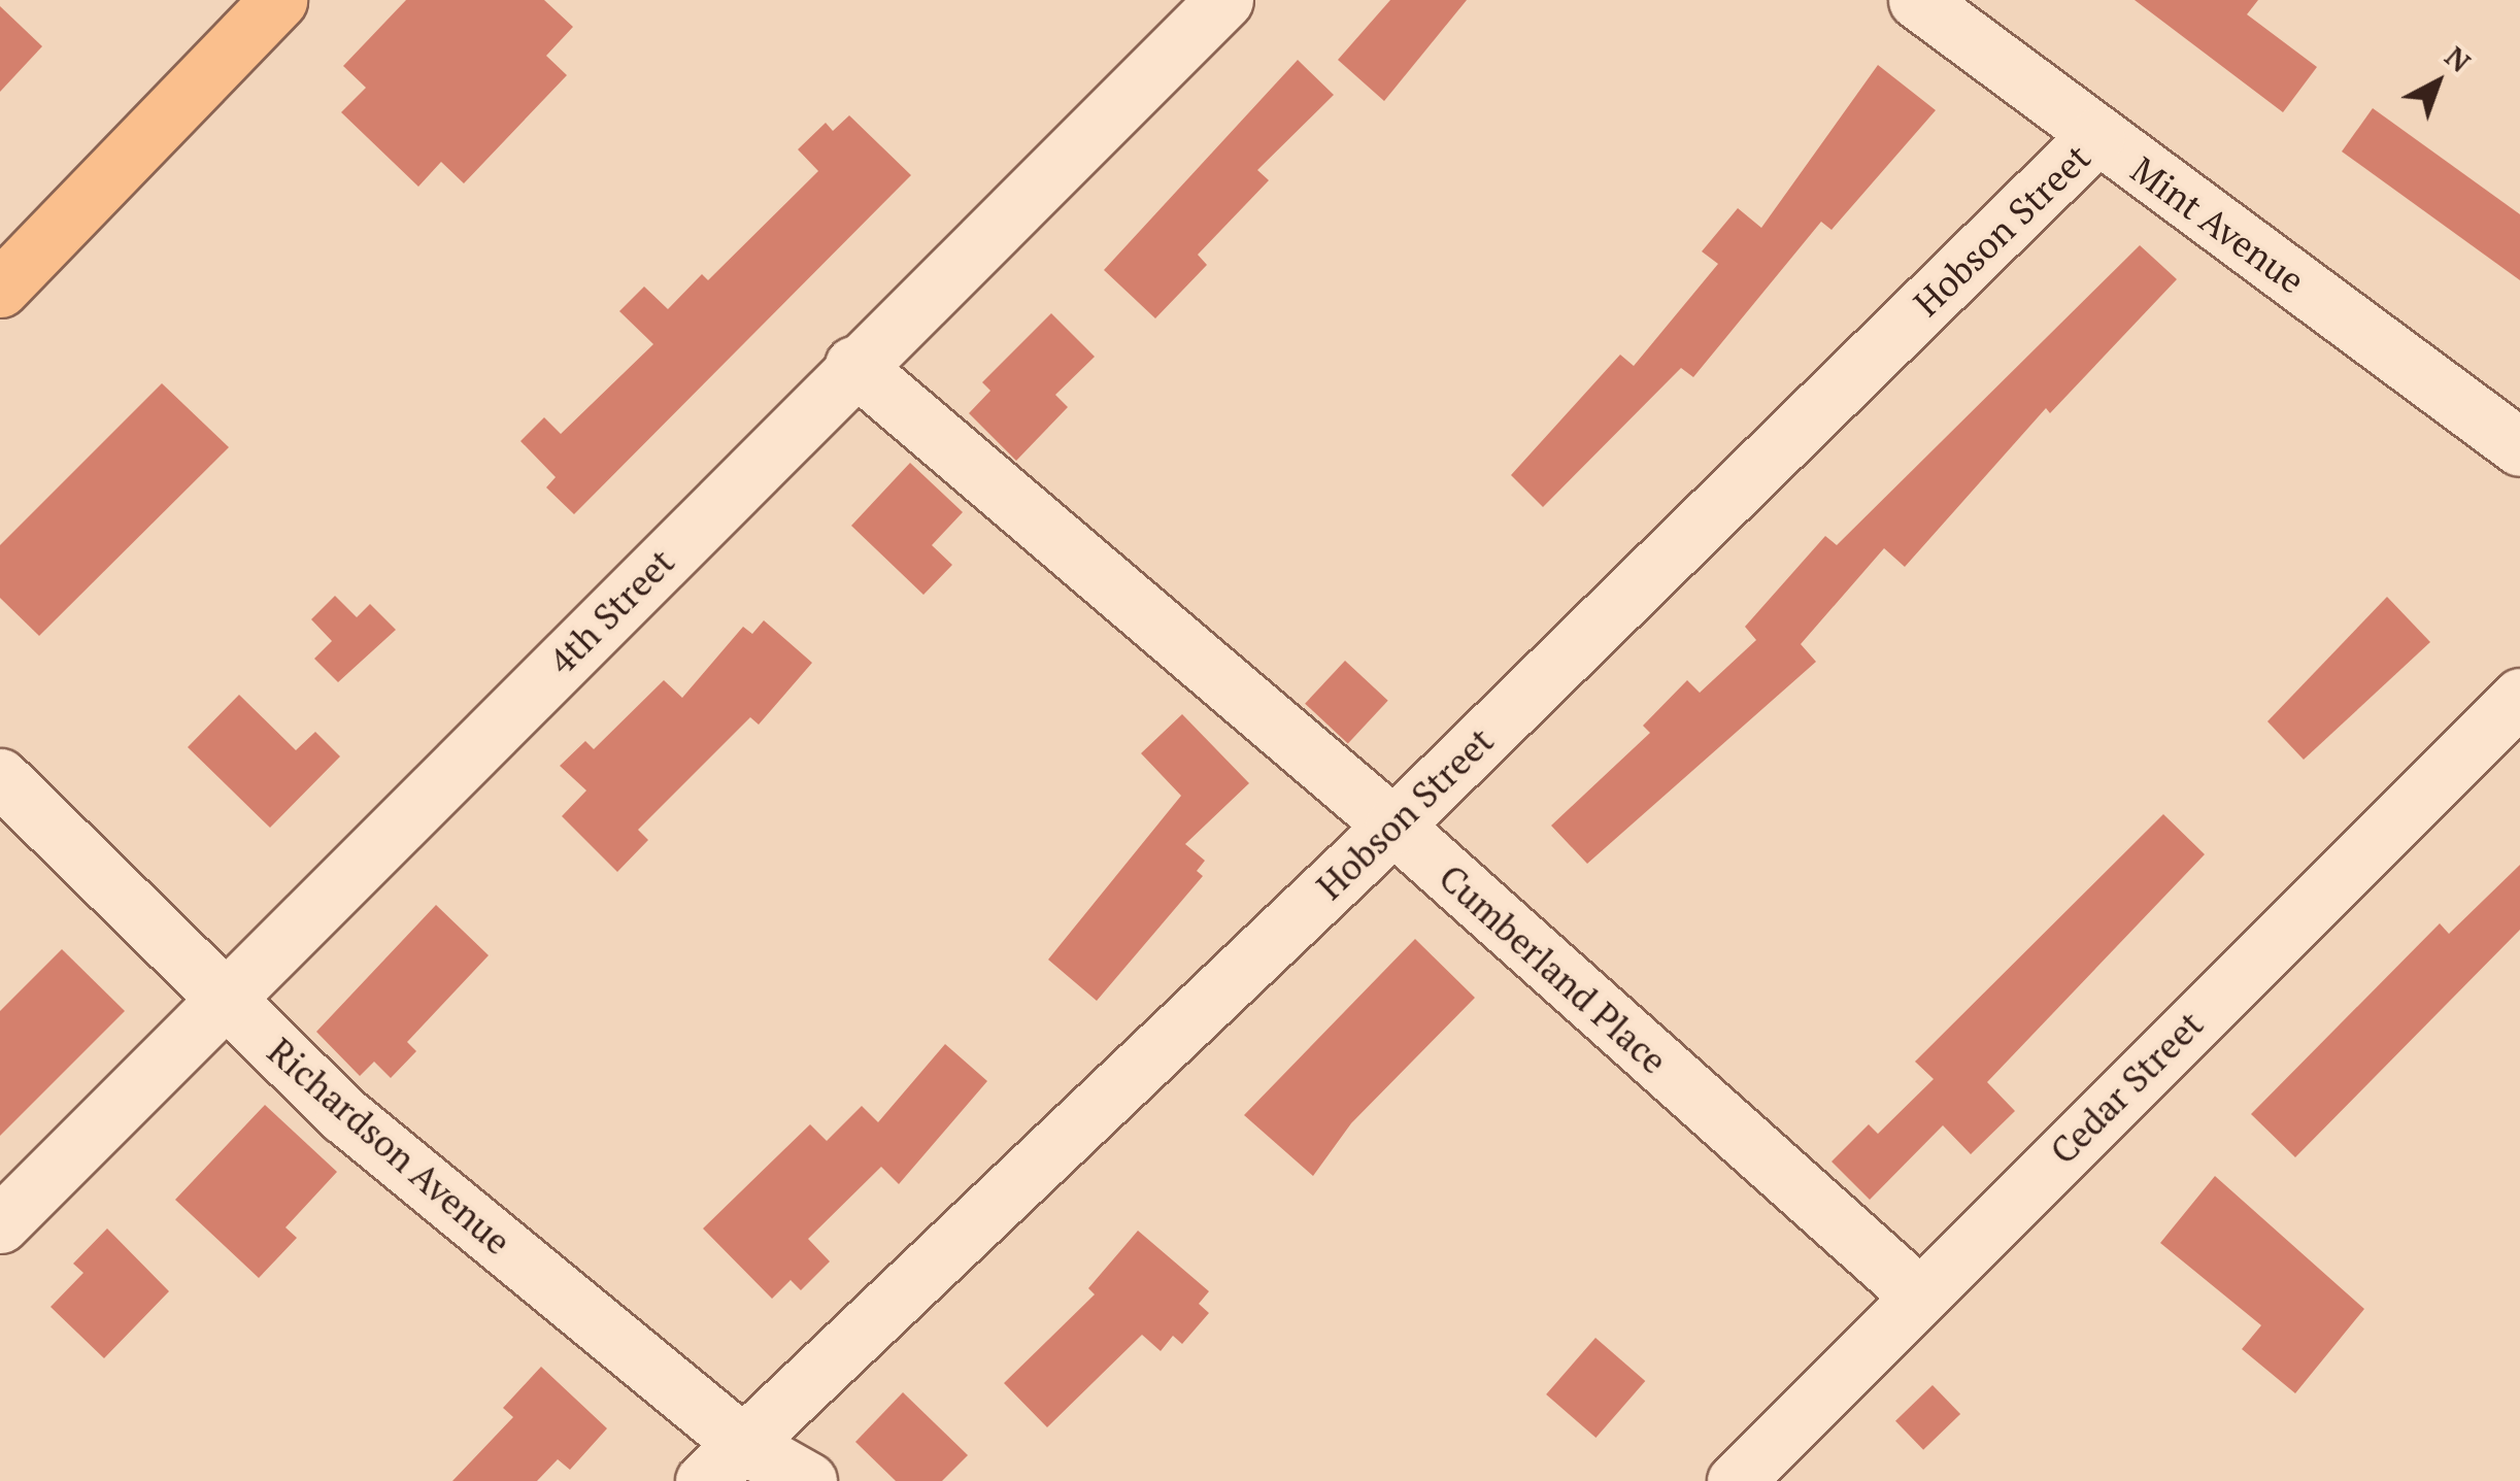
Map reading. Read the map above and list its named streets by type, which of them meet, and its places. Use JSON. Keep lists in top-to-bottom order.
{
  "streets": {
    "street": [
      "Mint Avenue",
      "Hobson Street",
      "4th Street",
      "Cumberland Place",
      "Cedar Street",
      "Richardson Avenue"
    ]
  },
  "crossings": [
    ["Mint Avenue", "Hobson Street"],
    ["Hobson Street", "Cumberland Place"],
    ["Hobson Street", "Richardson Avenue"],
    ["4th Street", "Cumberland Place"],
    ["4th Street", "Richardson Avenue"],
    ["Cumberland Place", "Cedar Street"]
  ],
  "north": "top right"
}
